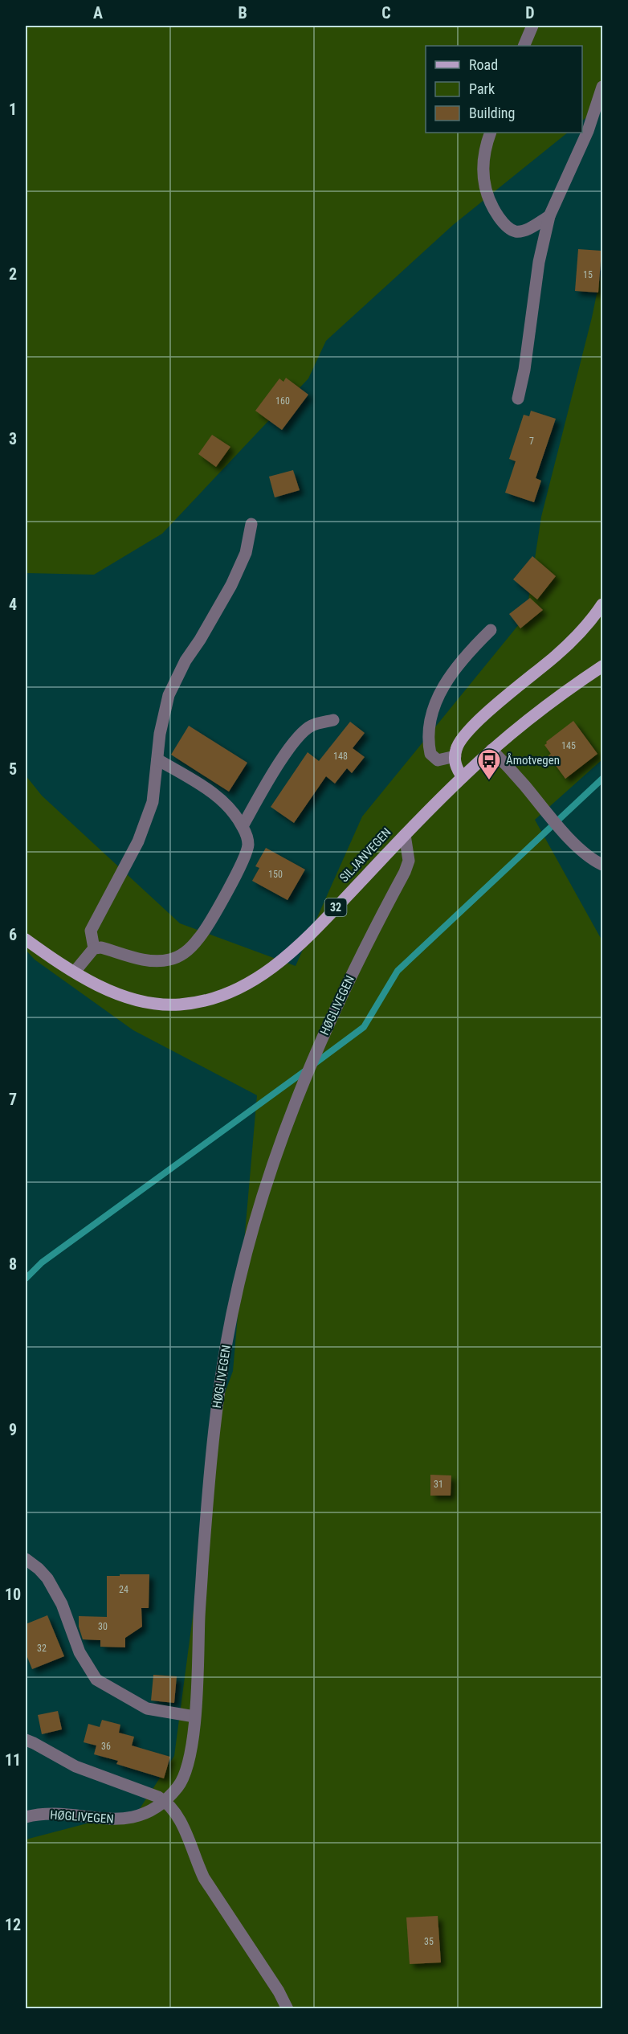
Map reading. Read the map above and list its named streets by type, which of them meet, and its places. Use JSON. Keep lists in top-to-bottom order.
{
  "streets": {
    "main road": ["SILJANVEGEN", "32"],
    "street": ["HØGLIVEGEN"]
  },
  "crossings": [
    ["SILJANVEGEN", "HØGLIVEGEN"]
  ],
  "places": {
    "bus stop": ["Åmotvegen"]
  },
  "house_numbers": [
    "15",
    "160",
    "7",
    "145",
    "148",
    "150",
    "31",
    "24",
    "30",
    "32",
    "36",
    "35"
  ],
  "legend": ["Road", "Park", "Building"],
  "grid": {
    "columns": [
      "A",
      "B",
      "C",
      "D"
    ],
    "rows": [
      "1",
      "2",
      "3",
      "4",
      "5",
      "6",
      "7",
      "8",
      "9",
      "10",
      "11",
      "12"
    ]
  }
}
